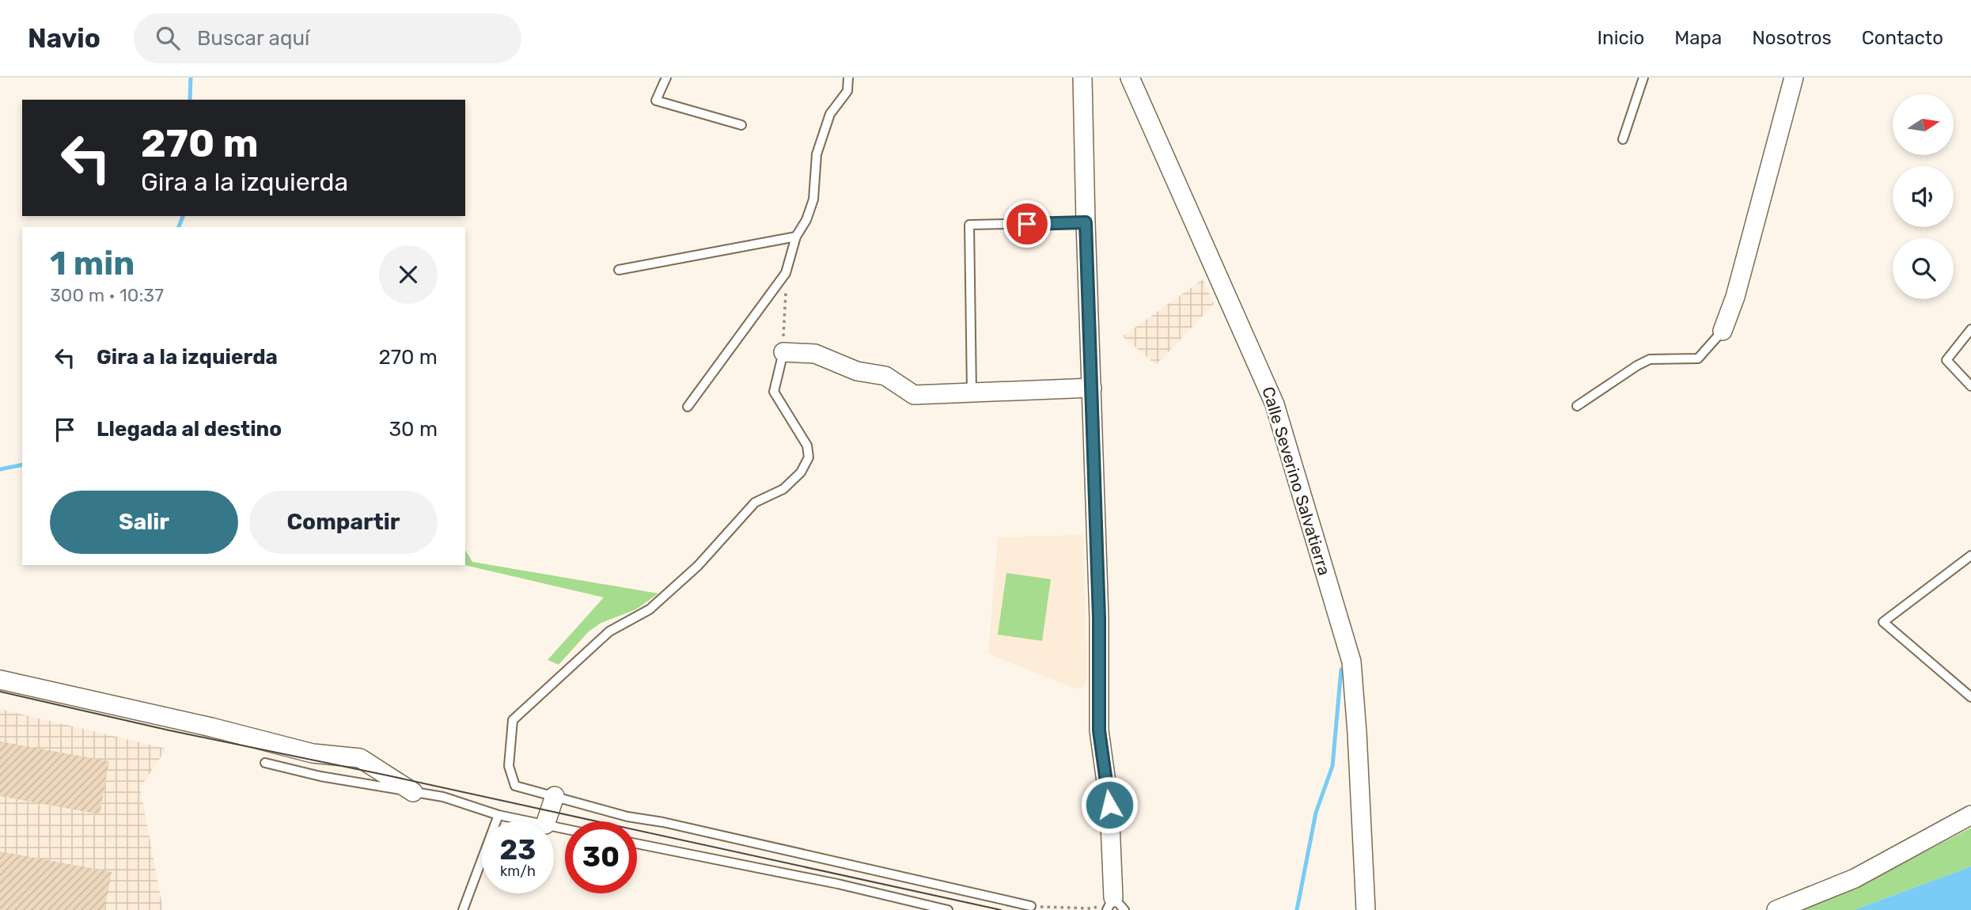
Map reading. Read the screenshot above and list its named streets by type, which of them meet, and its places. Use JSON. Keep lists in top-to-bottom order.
{
  "streets": {
    "street": ["Calle Severino Salvatierra"]
  },
  "north": "right",
  "page": {
    "header": "Navio",
    "search": "Buscar aquí",
    "nav": [
      "Inicio",
      "Mapa",
      "Nosotros",
      "Contacto"
    ],
    "turn": ["270 m", "Gira a la izquierda"],
    "heading": ["1 min", "300 m · 10:37"],
    "list": [
      {
        "name": "Gira a la izquierda",
        "value": "270 m"
      },
      {
        "name": "Llegada al destino",
        "value": "30 m"
      }
    ],
    "buttons": ["Salir", "Compartir"],
    "speed": "23 km/h",
    "limit": "30"
  }
}
